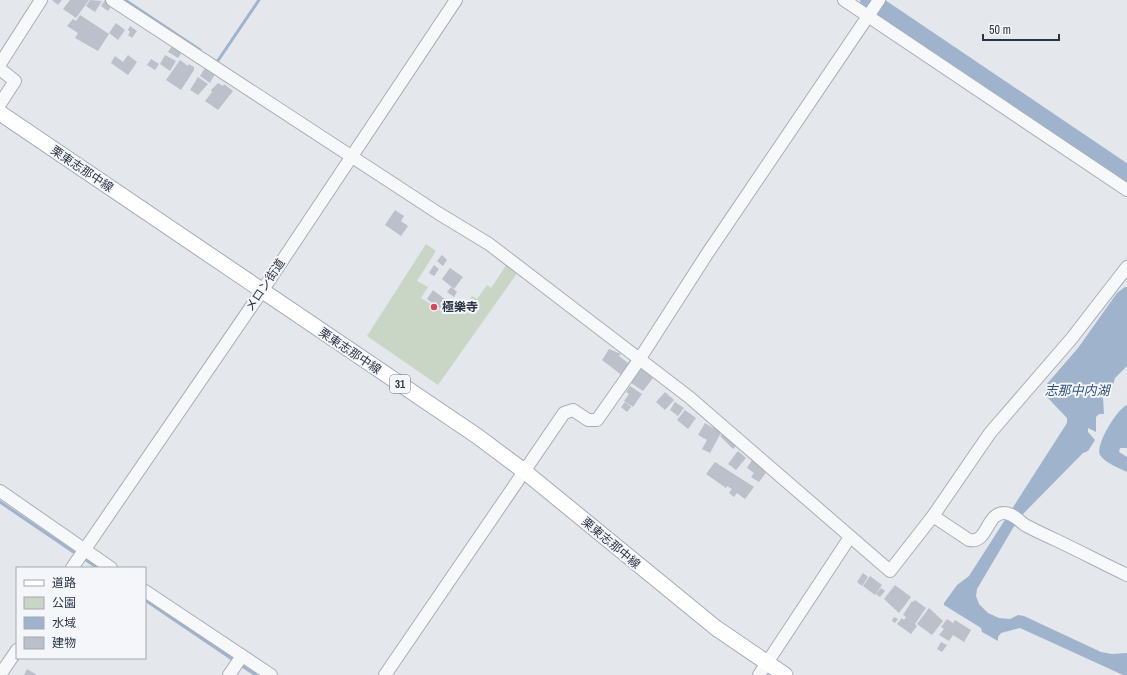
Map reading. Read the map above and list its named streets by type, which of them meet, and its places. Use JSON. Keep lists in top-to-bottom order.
{
  "streets": {
    "main road": ["栗東志那中線", "31"],
    "street": ["メロン街道"]
  },
  "crossings": [
    ["栗東志那中線", "メロン街道"]
  ],
  "water": ["志那中内湖"],
  "places": ["極樂寺"],
  "legend": [
    "道路",
    "公園",
    "水域",
    "建物"
  ],
  "scale_bar": "50 m"
}
